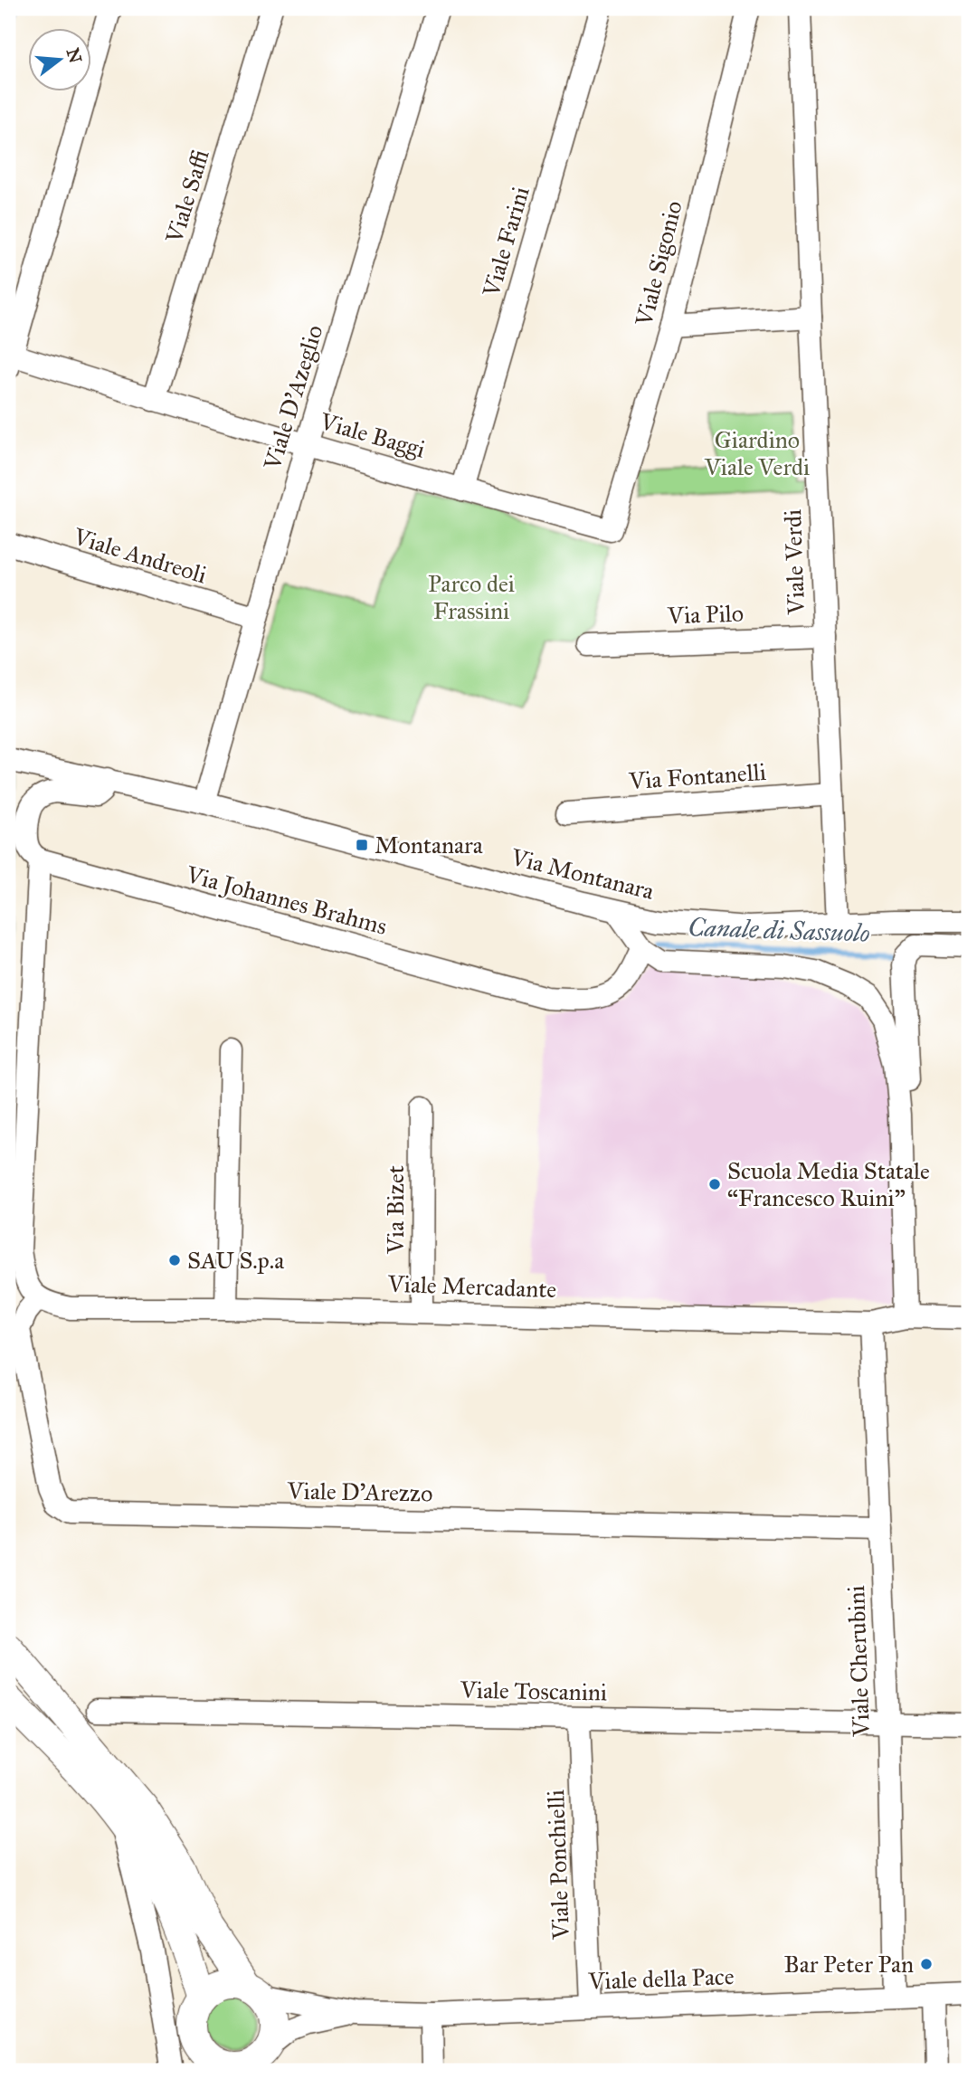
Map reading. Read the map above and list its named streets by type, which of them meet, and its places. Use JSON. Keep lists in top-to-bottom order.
{
  "streets": {
    "street": [
      "Viale Saffi",
      "Viale Farini",
      "Viale Sigonio",
      "Viale D'Azeglio",
      "Viale Baggi",
      "Viale Andreoli",
      "Viale Verdi",
      "Via Pilo",
      "Via Fontanelli",
      "Via Montanara",
      "Via Johannes Brahms",
      "Via Bizet",
      "Viale Mercadante",
      "Viale D'Arezzo",
      "Viale Cherubini",
      "Viale Toscanini",
      "Viale Ponchielli",
      "Viale della Pace"
    ]
  },
  "crossings": [
    ["Viale Saffi", "Viale Baggi"],
    ["Viale Farini", "Viale Baggi"],
    ["Viale Sigonio", "Viale Baggi"],
    ["Viale D'Azeglio", "Viale Baggi"],
    ["Viale D'Azeglio", "Viale Andreoli"],
    ["Viale D'Azeglio", "Via Montanara"],
    ["Viale Verdi", "Via Pilo"],
    ["Viale Verdi", "Via Fontanelli"],
    ["Viale Verdi", "Via Montanara"],
    ["Via Bizet", "Viale Mercadante"],
    ["Viale Mercadante", "Viale D'Arezzo"],
    ["Viale Mercadante", "Viale Cherubini"],
    ["Viale D'Arezzo", "Viale Cherubini"],
    ["Viale Cherubini", "Viale Toscanini"],
    ["Viale Cherubini", "Viale della Pace"],
    ["Viale Toscanini", "Viale Ponchielli"],
    ["Viale Ponchielli", "Viale della Pace"]
  ],
  "water": ["Canale di Sassuolo"],
  "parks": ["Giardino Viale Verdi", "Parco dei Frassini"],
  "places": {
    "transit": ["Montanara"],
    "other": ["Scuola Media Statale “Francesco Ruini”", "SAU S.p.a", "Bar Peter Pan"]
  },
  "north": "right"
}
